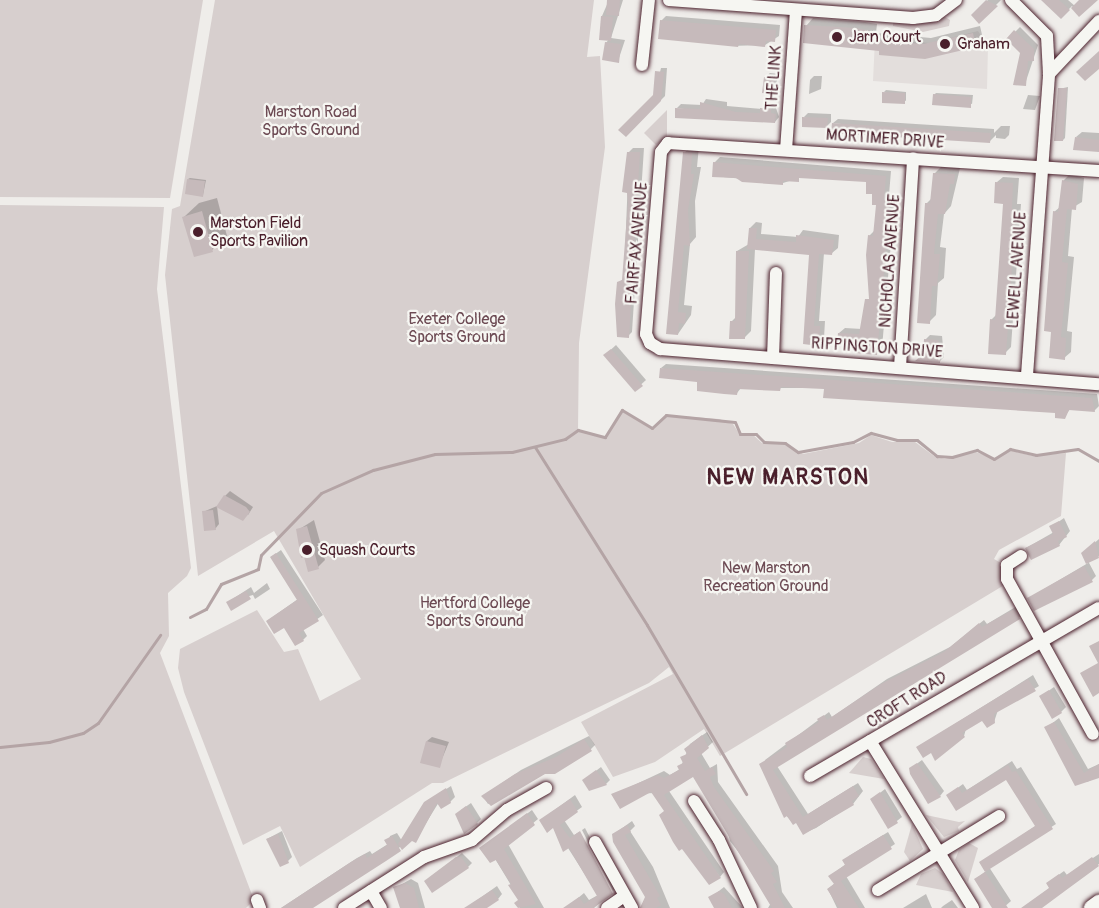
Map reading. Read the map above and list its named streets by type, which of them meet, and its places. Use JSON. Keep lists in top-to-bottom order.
{
  "streets": {
    "street": [
      "THE LINK",
      "MORTIMER DRIVE",
      "FAIRFAX AVENUE",
      "NICHOLAS AVENUE",
      "LEWELL AVENUE",
      "RIPPINGTON DRIVE",
      "CROFT ROAD"
    ]
  },
  "crossings": [
    ["THE LINK", "MORTIMER DRIVE"],
    ["MORTIMER DRIVE", "FAIRFAX AVENUE"],
    ["MORTIMER DRIVE", "NICHOLAS AVENUE"],
    ["MORTIMER DRIVE", "LEWELL AVENUE"],
    ["FAIRFAX AVENUE", "RIPPINGTON DRIVE"],
    ["NICHOLAS AVENUE", "RIPPINGTON DRIVE"],
    ["LEWELL AVENUE", "RIPPINGTON DRIVE"]
  ],
  "districts": ["NEW MARSTON"],
  "parks": [
    "Marston Road Sports Ground",
    "Exeter College Sports Ground",
    "New Marston Recreation Ground",
    "Hertford College Sports Ground"
  ],
  "places": [
    "Jarn Court",
    "Graham",
    "Marston Field Sports Pavilion",
    "Squash Courts"
  ]
}
